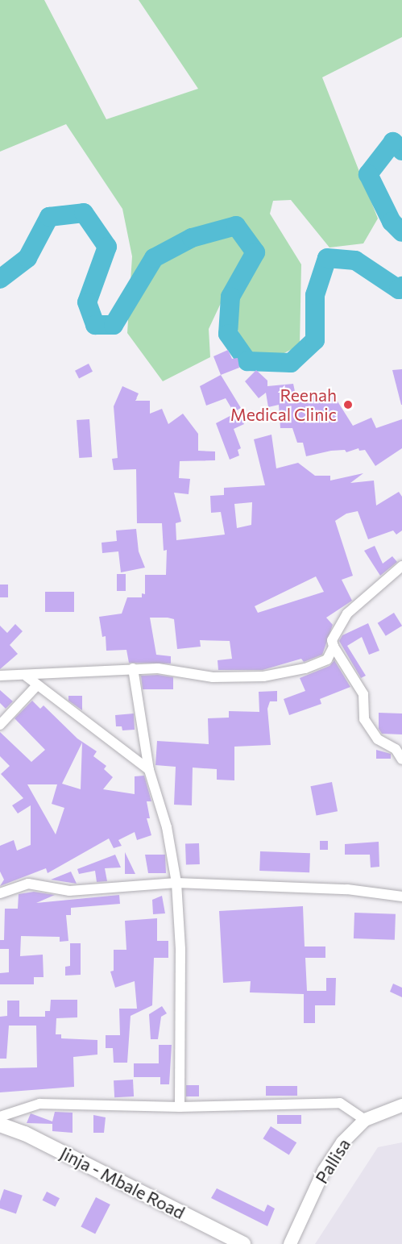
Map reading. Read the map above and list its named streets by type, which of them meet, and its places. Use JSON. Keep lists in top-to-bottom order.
{
  "streets": {
    "main road": ["Pallisa", "Jinja - Mbale Road"]
  },
  "places": ["Reenah Medical Clinic"]
}
